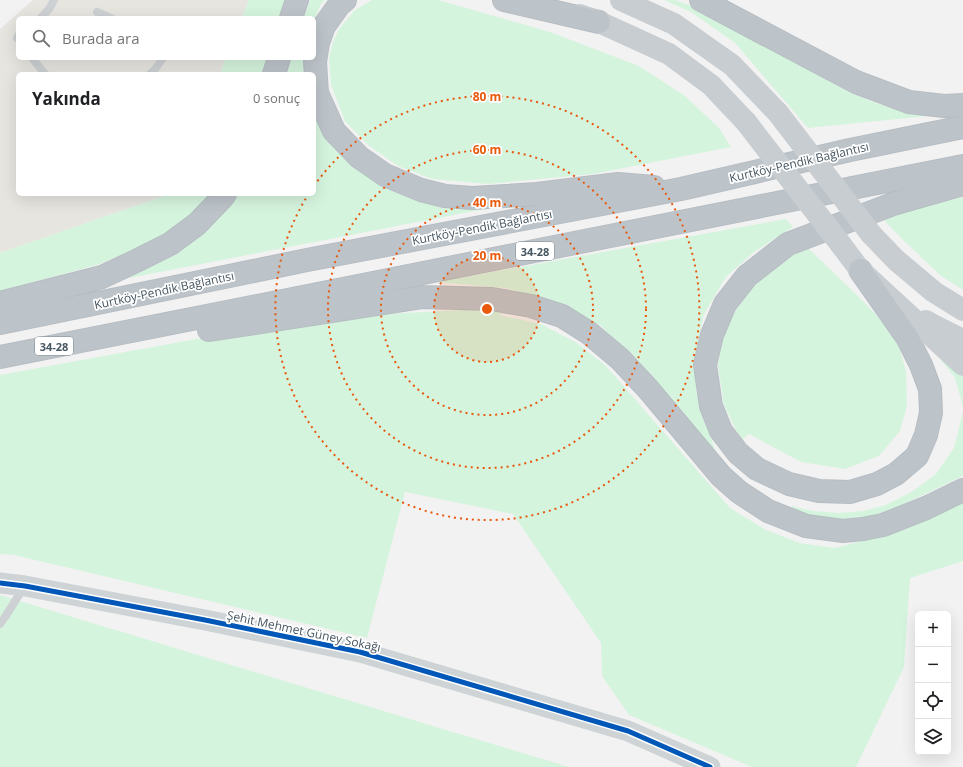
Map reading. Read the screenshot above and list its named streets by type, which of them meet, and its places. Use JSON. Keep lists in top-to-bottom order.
{
  "streets": {
    "highway": ["Kurtköy-Pendik Bağlantısı", "34-28"],
    "street": ["Şehit Mehmet Güney Sokağı"]
  },
  "page": {
    "search": "Burada ara",
    "heading": ["Yakında", "0 sonuç"],
    "map_buttons": ["+", "−"]
  },
  "rings": [
    "80 m",
    "60 m",
    "40 m",
    "20 m"
  ]
}
